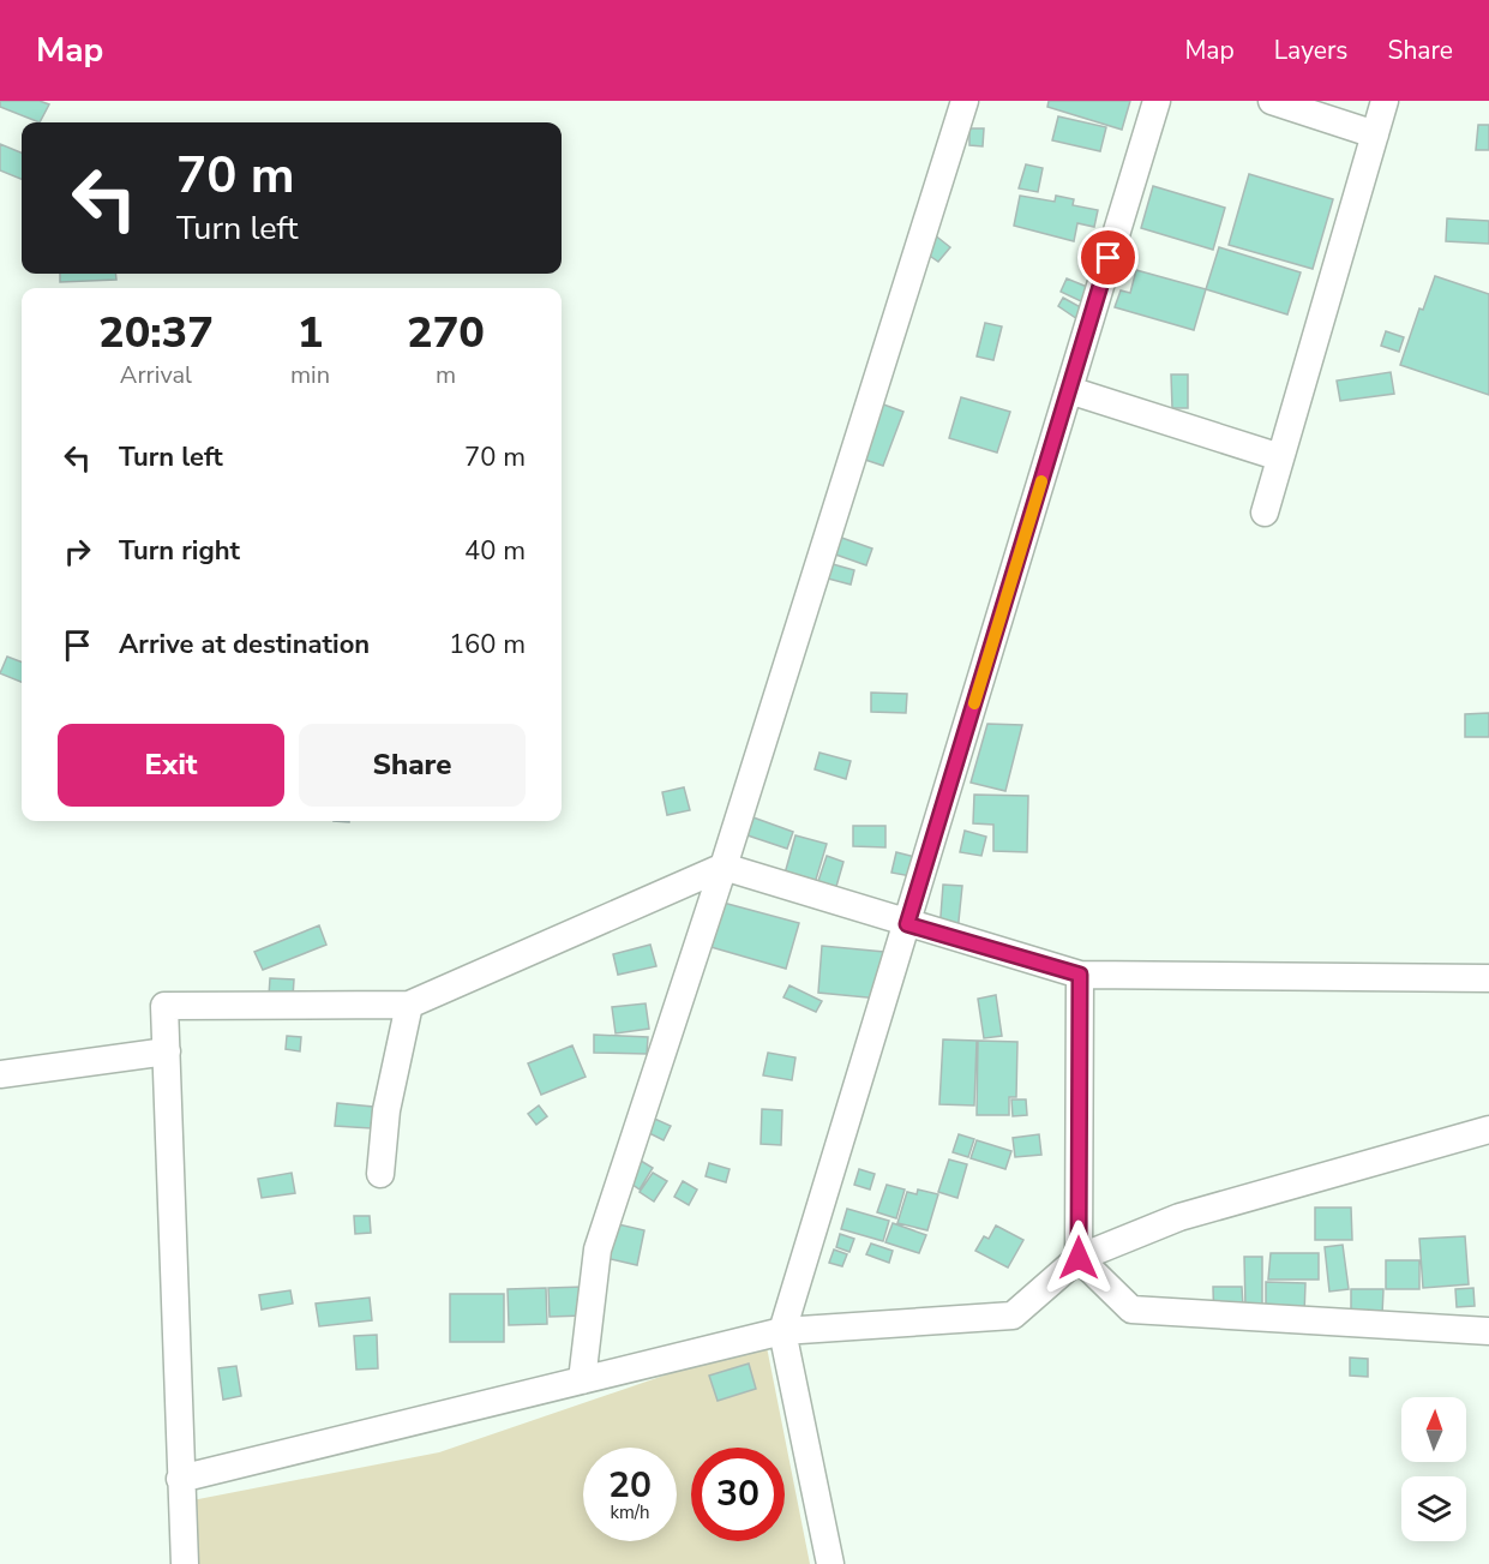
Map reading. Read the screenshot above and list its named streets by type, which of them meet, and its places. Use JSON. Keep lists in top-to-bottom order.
{
  "north": "top",
  "page": {
    "header": "Map",
    "nav": ["Map", "Layers", "Share"],
    "turn": ["70 m", "Turn left"],
    "eta": [
      "20:37",
      "Arrival",
      "1",
      "min",
      "270",
      "m"
    ],
    "list": [
      {
        "name": "Turn left",
        "value": "70 m"
      },
      {
        "name": "Turn right",
        "value": "40 m"
      },
      {
        "name": "Arrive at destination",
        "value": "160 m"
      }
    ],
    "buttons": ["Exit", "Share"],
    "speed": "20 km/h",
    "limit": "30"
  }
}
